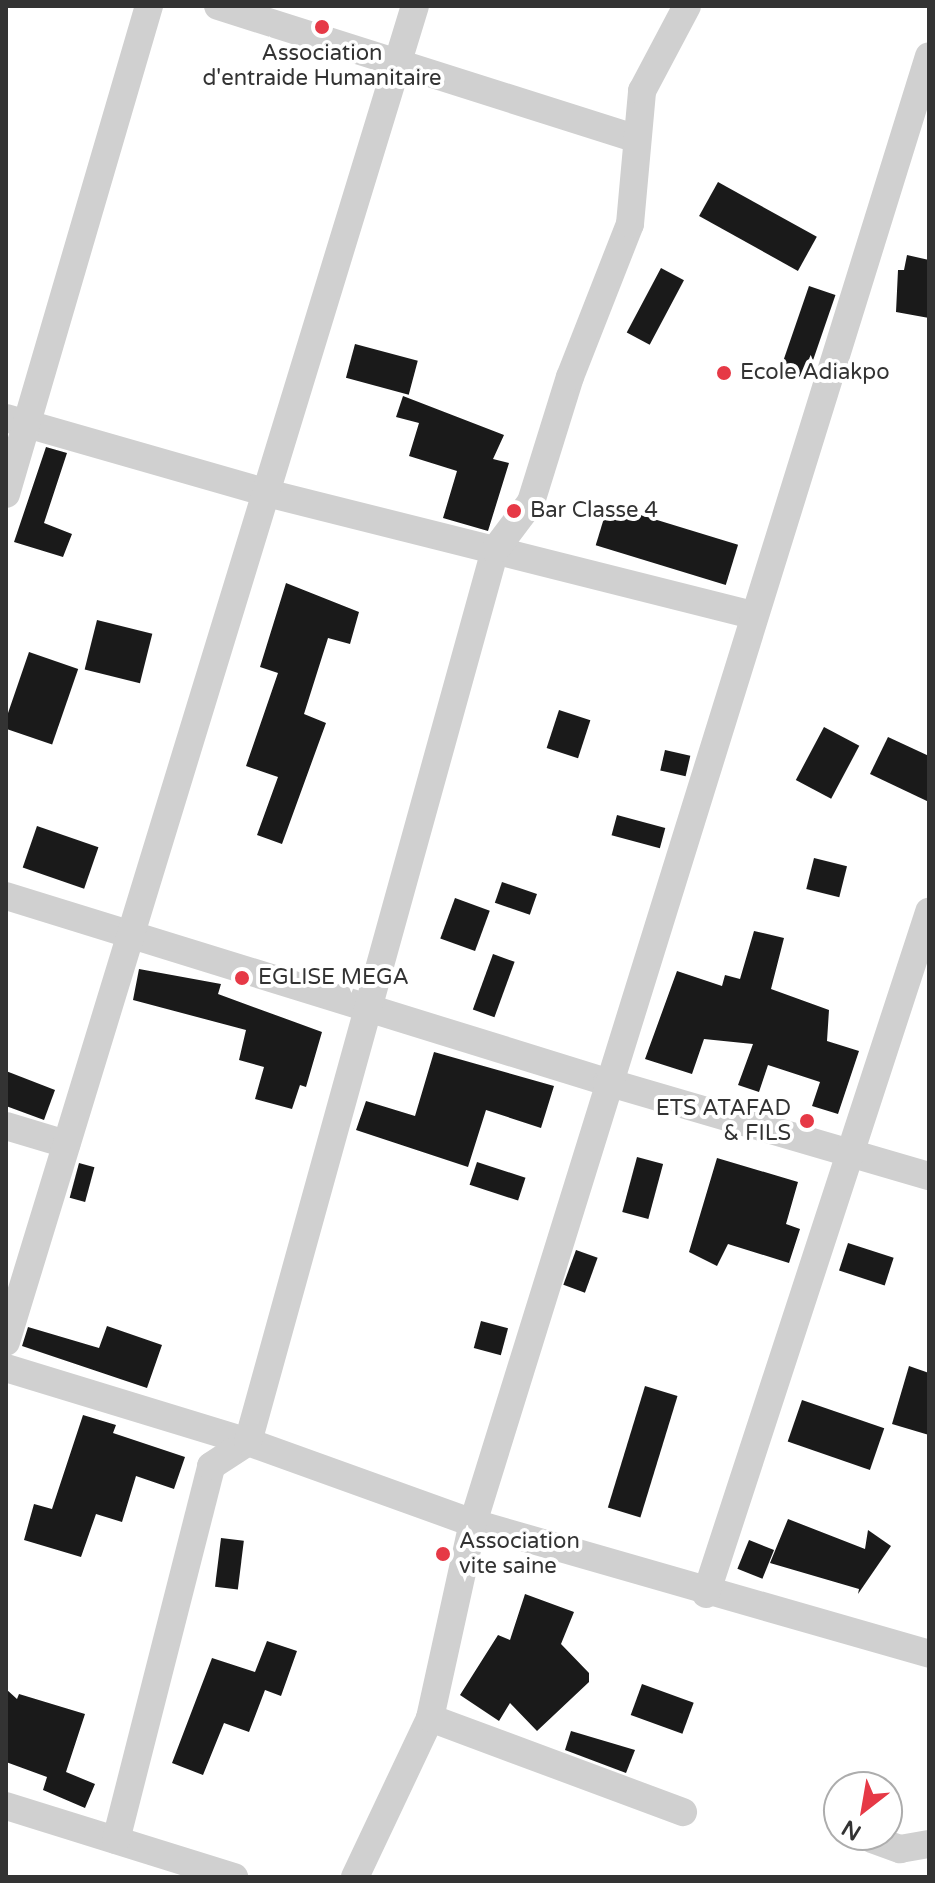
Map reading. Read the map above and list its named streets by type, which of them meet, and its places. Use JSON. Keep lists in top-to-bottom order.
{
  "places": [
    "Association d'entraide Humanitaire",
    "Ecole Adiakpo",
    "Bar Classe 4",
    "EGLISE MEGA",
    "ETS ATAFAD & FILS",
    "Association vite saine"
  ],
  "north": "bottom left"
}
